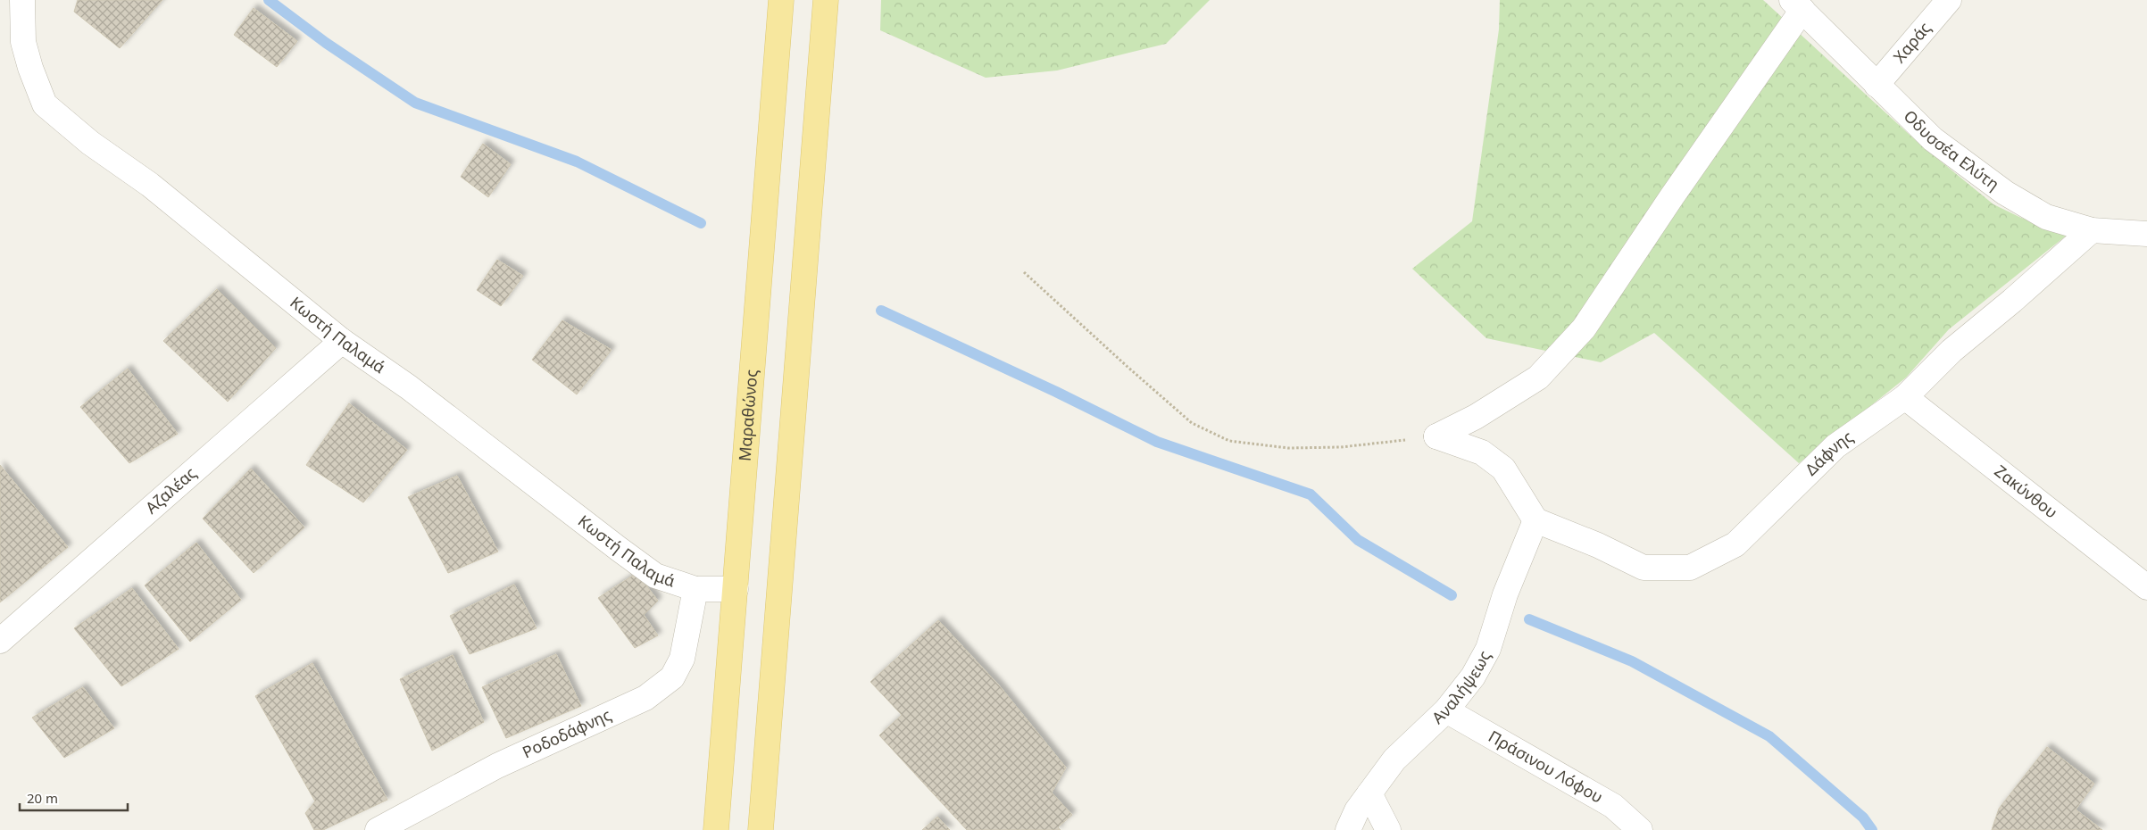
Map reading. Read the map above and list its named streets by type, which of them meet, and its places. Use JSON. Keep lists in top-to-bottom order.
{
  "streets": {
    "main road": ["Μαραθώνος"],
    "street": [
      "Χαράς",
      "Οδυσσέα Ελύτη",
      "Κωστή Παλαμά",
      "Δάφνης",
      "Αζαλέας",
      "Ζακύνθου",
      "Αναλήψεως",
      "Ροδοδάφνης",
      "Πράσινου Λόφου"
    ]
  },
  "crossings": [
    ["Χαράς", "Οδυσσέα Ελύτη"],
    ["Οδυσσέα Ελύτη", "Δάφνης"],
    ["Κωστή Παλαμά", "Μαραθώνος"],
    ["Κωστή Παλαμά", "Αζαλέας"],
    ["Κωστή Παλαμά", "Ροδοδάφνης"],
    ["Δάφνης", "Ζακύνθου"],
    ["Δάφνης", "Αναλήψεως"],
    ["Αναλήψεως", "Πράσινου Λόφου"]
  ],
  "scale_bar": "20 m"
}
